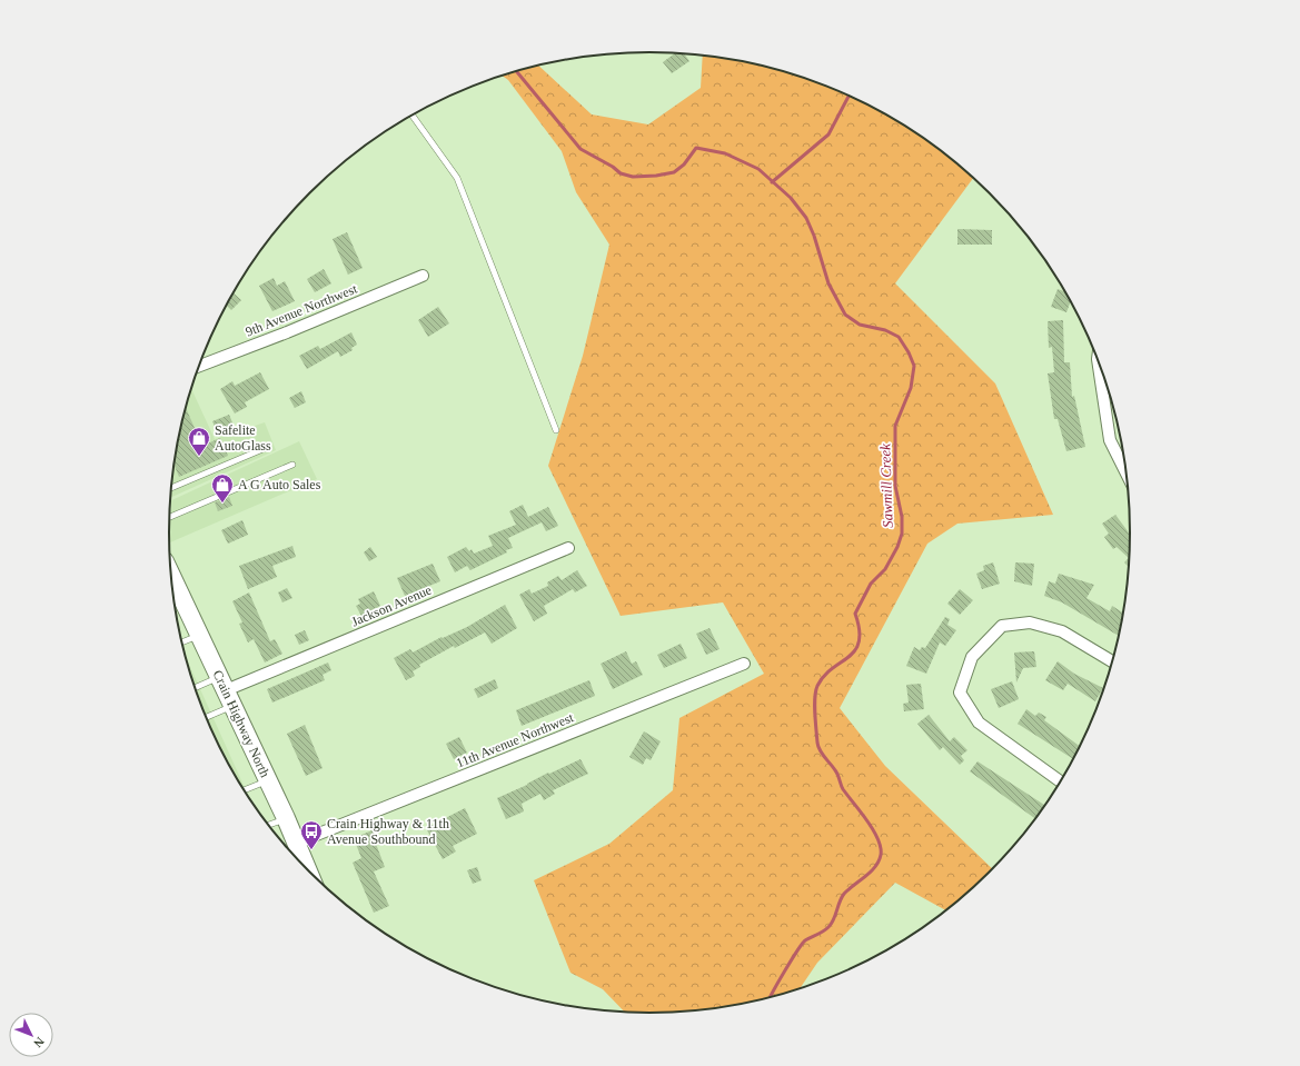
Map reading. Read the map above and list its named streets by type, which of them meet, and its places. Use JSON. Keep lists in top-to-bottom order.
{
  "streets": {
    "main road": ["Crain Highway North"],
    "street": ["9th Avenue Northwest", "Jackson Avenue", "11th Avenue Northwest"]
  },
  "crossings": [
    ["Jackson Avenue", "Crain Highway North"],
    ["Crain Highway North", "11th Avenue Northwest"]
  ],
  "water": ["Sawmill Creek"],
  "places": {
    "shop": ["Safelite AutoGlass", "A G Auto Sales"],
    "bus stop": ["Crain Highway & 11th Avenue Southbound"]
  },
  "north": "bottom right"
}
